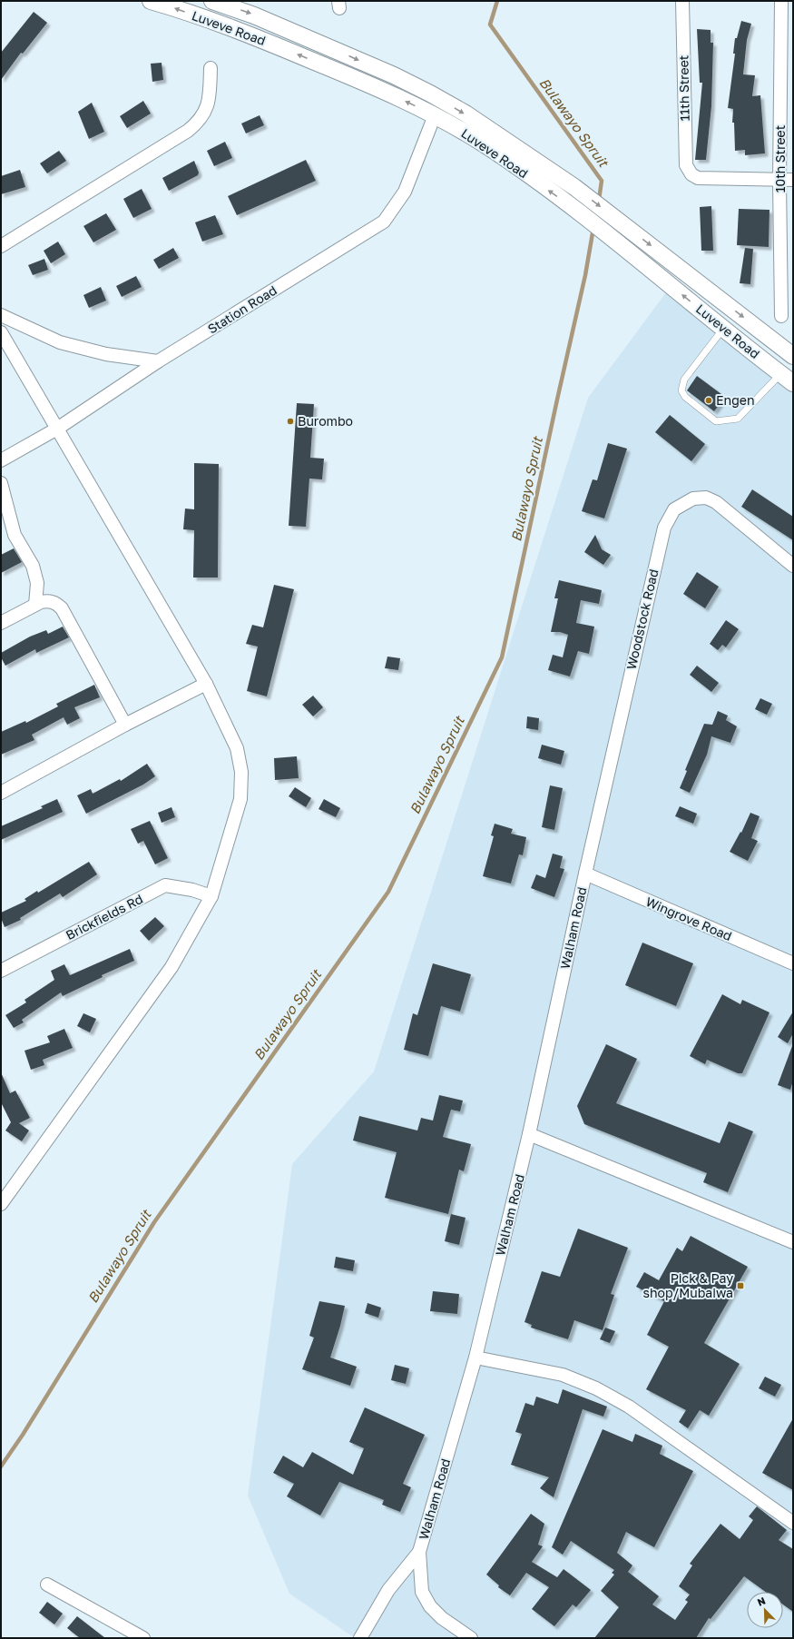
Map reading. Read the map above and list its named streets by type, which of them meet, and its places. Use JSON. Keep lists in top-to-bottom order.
{
  "streets": {
    "street": [
      "Luveve Road",
      "11th Street",
      "10th Street",
      "Station Road",
      "Woodstock Road",
      "Brickfields Rd",
      "Wingrove Road",
      "Walham Road"
    ]
  },
  "crossings": [
    ["Luveve Road", "Station Road"],
    ["11th Street", "10th Street"],
    ["Woodstock Road", "Wingrove Road"],
    ["Woodstock Road", "Walham Road"],
    ["Wingrove Road", "Walham Road"]
  ],
  "water": ["Bulawayo Spruit"],
  "places": {
    "other": ["Engen", "Burombo"],
    "transit": ["Pick & Pay shop/Mubaiwa"]
  },
  "north": "top left"
}
